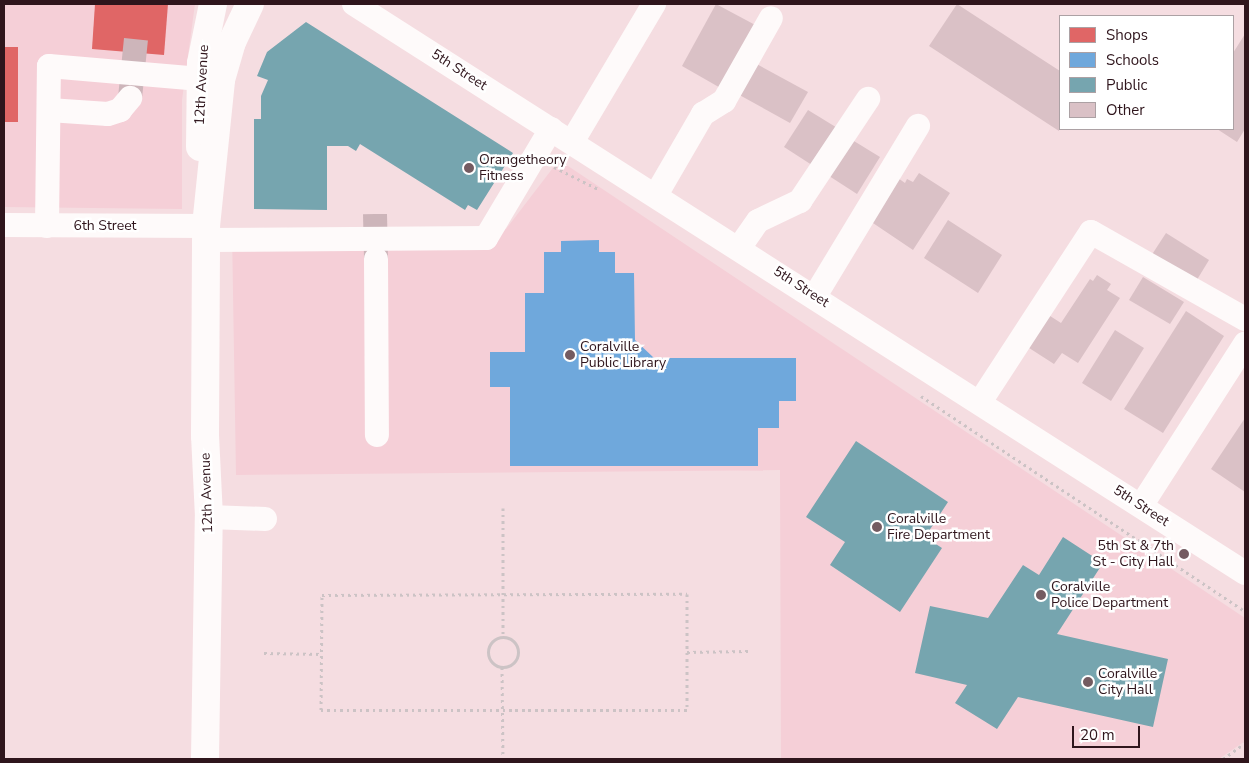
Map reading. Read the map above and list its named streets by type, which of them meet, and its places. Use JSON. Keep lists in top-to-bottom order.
{
  "streets": {
    "main road": ["12th Avenue"],
    "street": ["5th Street", "6th Street"]
  },
  "crossings": [
    ["5th Street", "6th Street"],
    ["12th Avenue", "6th Street"]
  ],
  "places": [
    "Orangetheory Fitness",
    "Coralville Public Library",
    "Coralville Fire Department",
    "5th St & 7th St - City Hall",
    "Coralville Police Department",
    "Coralville City Hall"
  ],
  "legend": [
    "Shops",
    "Schools",
    "Public",
    "Other"
  ],
  "scale_bar": "20 m"
}
